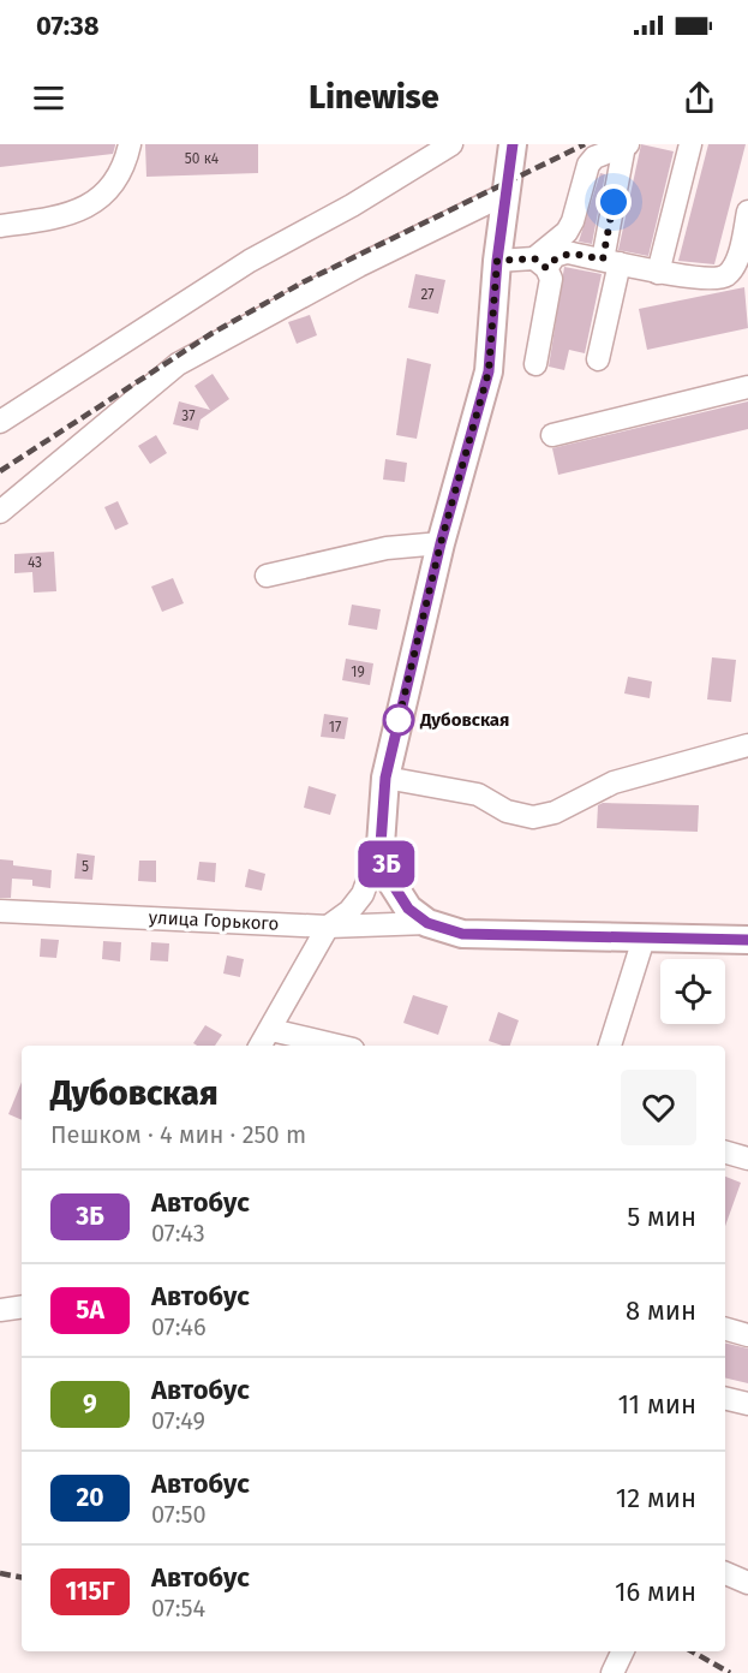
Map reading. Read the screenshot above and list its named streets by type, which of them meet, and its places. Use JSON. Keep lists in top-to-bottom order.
{
  "streets": {
    "main road": ["улица Горького"]
  },
  "places": ["Дубовская"],
  "lines": ["bus line 3Б"],
  "house_numbers": [
    "50 к4",
    "27",
    "37",
    "43",
    "19",
    "17",
    "5"
  ],
  "page": {
    "status": "07:38",
    "header": "Linewise",
    "on_map": "3Б",
    "heading": ["Дубовская", "Пешком · 4 мин · 250 m"],
    "list": [
      {
        "mark": "3Б",
        "name": "Автобус",
        "note": "07:43",
        "value": "5 мин"
      },
      {
        "mark": "5А",
        "name": "Автобус",
        "note": "07:46",
        "value": "8 мин"
      },
      {
        "mark": "9",
        "name": "Автобус",
        "note": "07:49",
        "value": "11 мин"
      },
      {
        "mark": "20",
        "name": "Автобус",
        "note": "07:50",
        "value": "12 мин"
      },
      {
        "mark": "115Г",
        "name": "Автобус",
        "note": "07:54",
        "value": "16 мин"
      }
    ]
  }
}
